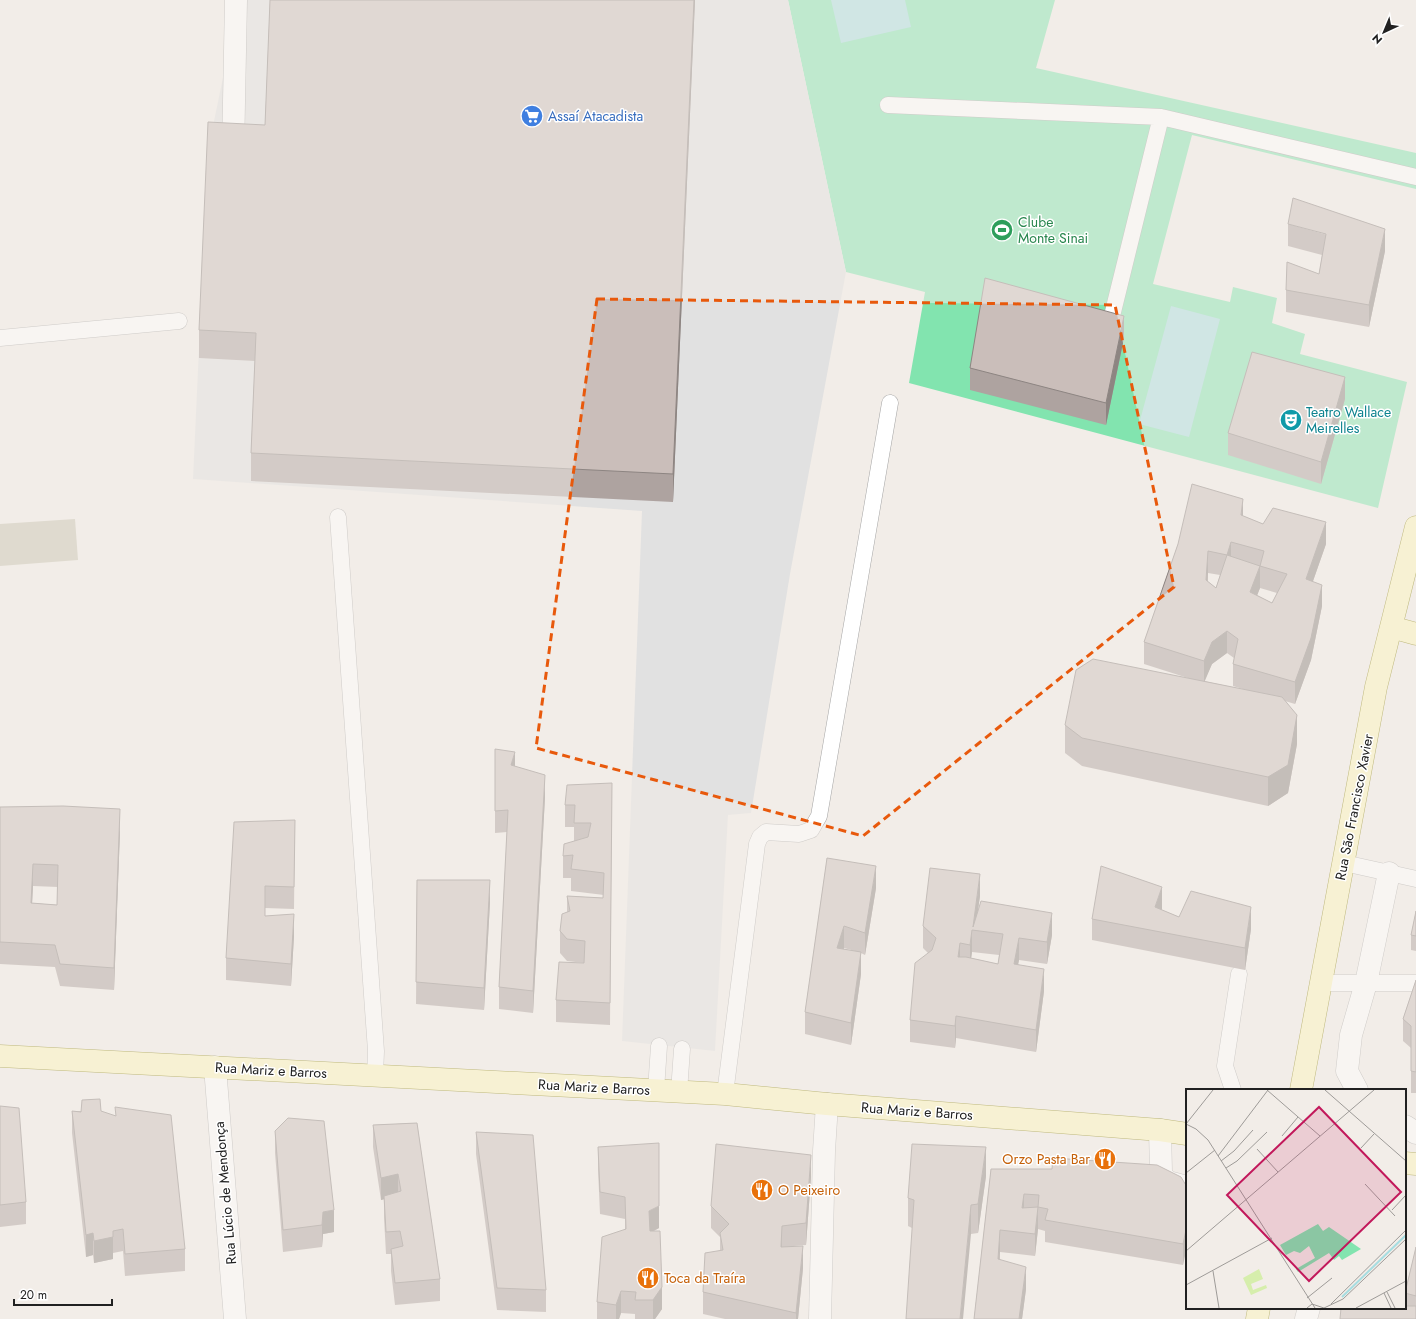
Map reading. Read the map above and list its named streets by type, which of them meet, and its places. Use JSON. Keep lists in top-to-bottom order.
{
  "streets": {
    "street": ["Rua São Francisco Xavier", "Rua Mariz e Barros", "Rua Lúcio de Mendonça"]
  },
  "crossings": [
    ["Rua Mariz e Barros", "Rua Lúcio de Mendonça"]
  ],
  "places": {
    "supermarket": ["Assaí Atacadista"],
    "sports": ["Clube Monte Sinai"],
    "theatre": ["Teatro Wallace Meirelles"],
    "restaurant": ["Orzo Pasta Bar", "O Peixeiro", "Toca da Traíra"]
  },
  "scale_bar": "20 m",
  "north": "bottom left"
}
